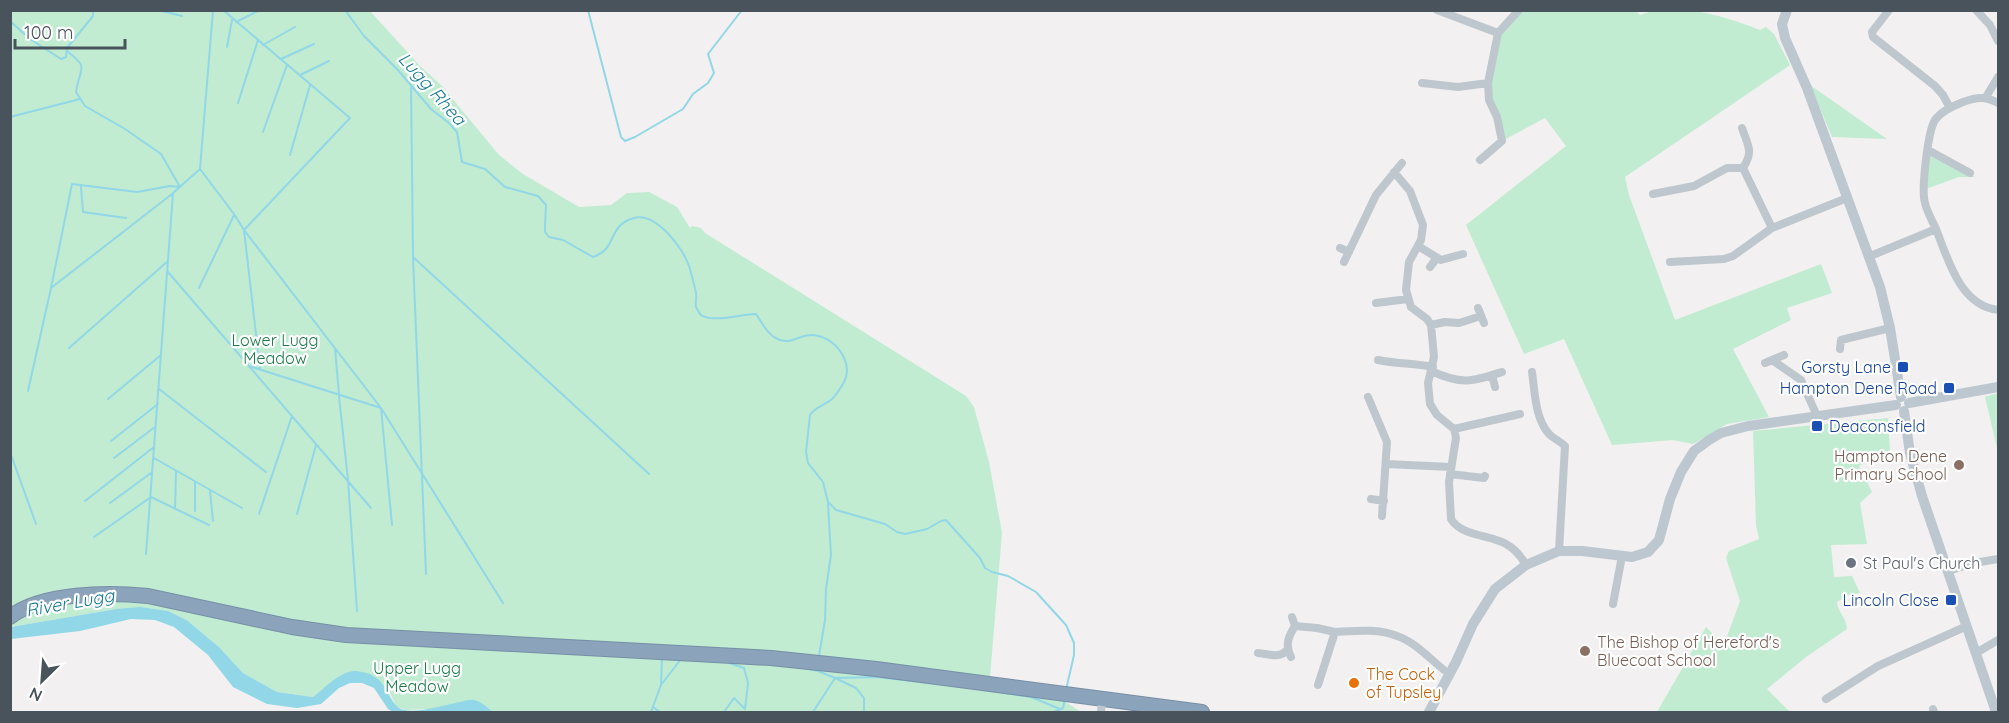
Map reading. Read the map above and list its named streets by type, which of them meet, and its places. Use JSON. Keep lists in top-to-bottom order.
{
  "water": ["Lugg Rhea", "River Lugg"],
  "parks": ["Lower Lugg Meadow", "Upper Lugg Meadow"],
  "places": {
    "transit": [
      "Gorsty Lane",
      "Hampton Dene Road",
      "Deaconsfield",
      "Lincoln Close"
    ],
    "other": [
      "Hampton Dene Primary School",
      "St Paul's Church",
      "The Bishop of Hereford's Bluecoat School",
      "The Cock of Tupsley"
    ]
  },
  "scale_bar": "100 m",
  "north": "bottom left"
}
